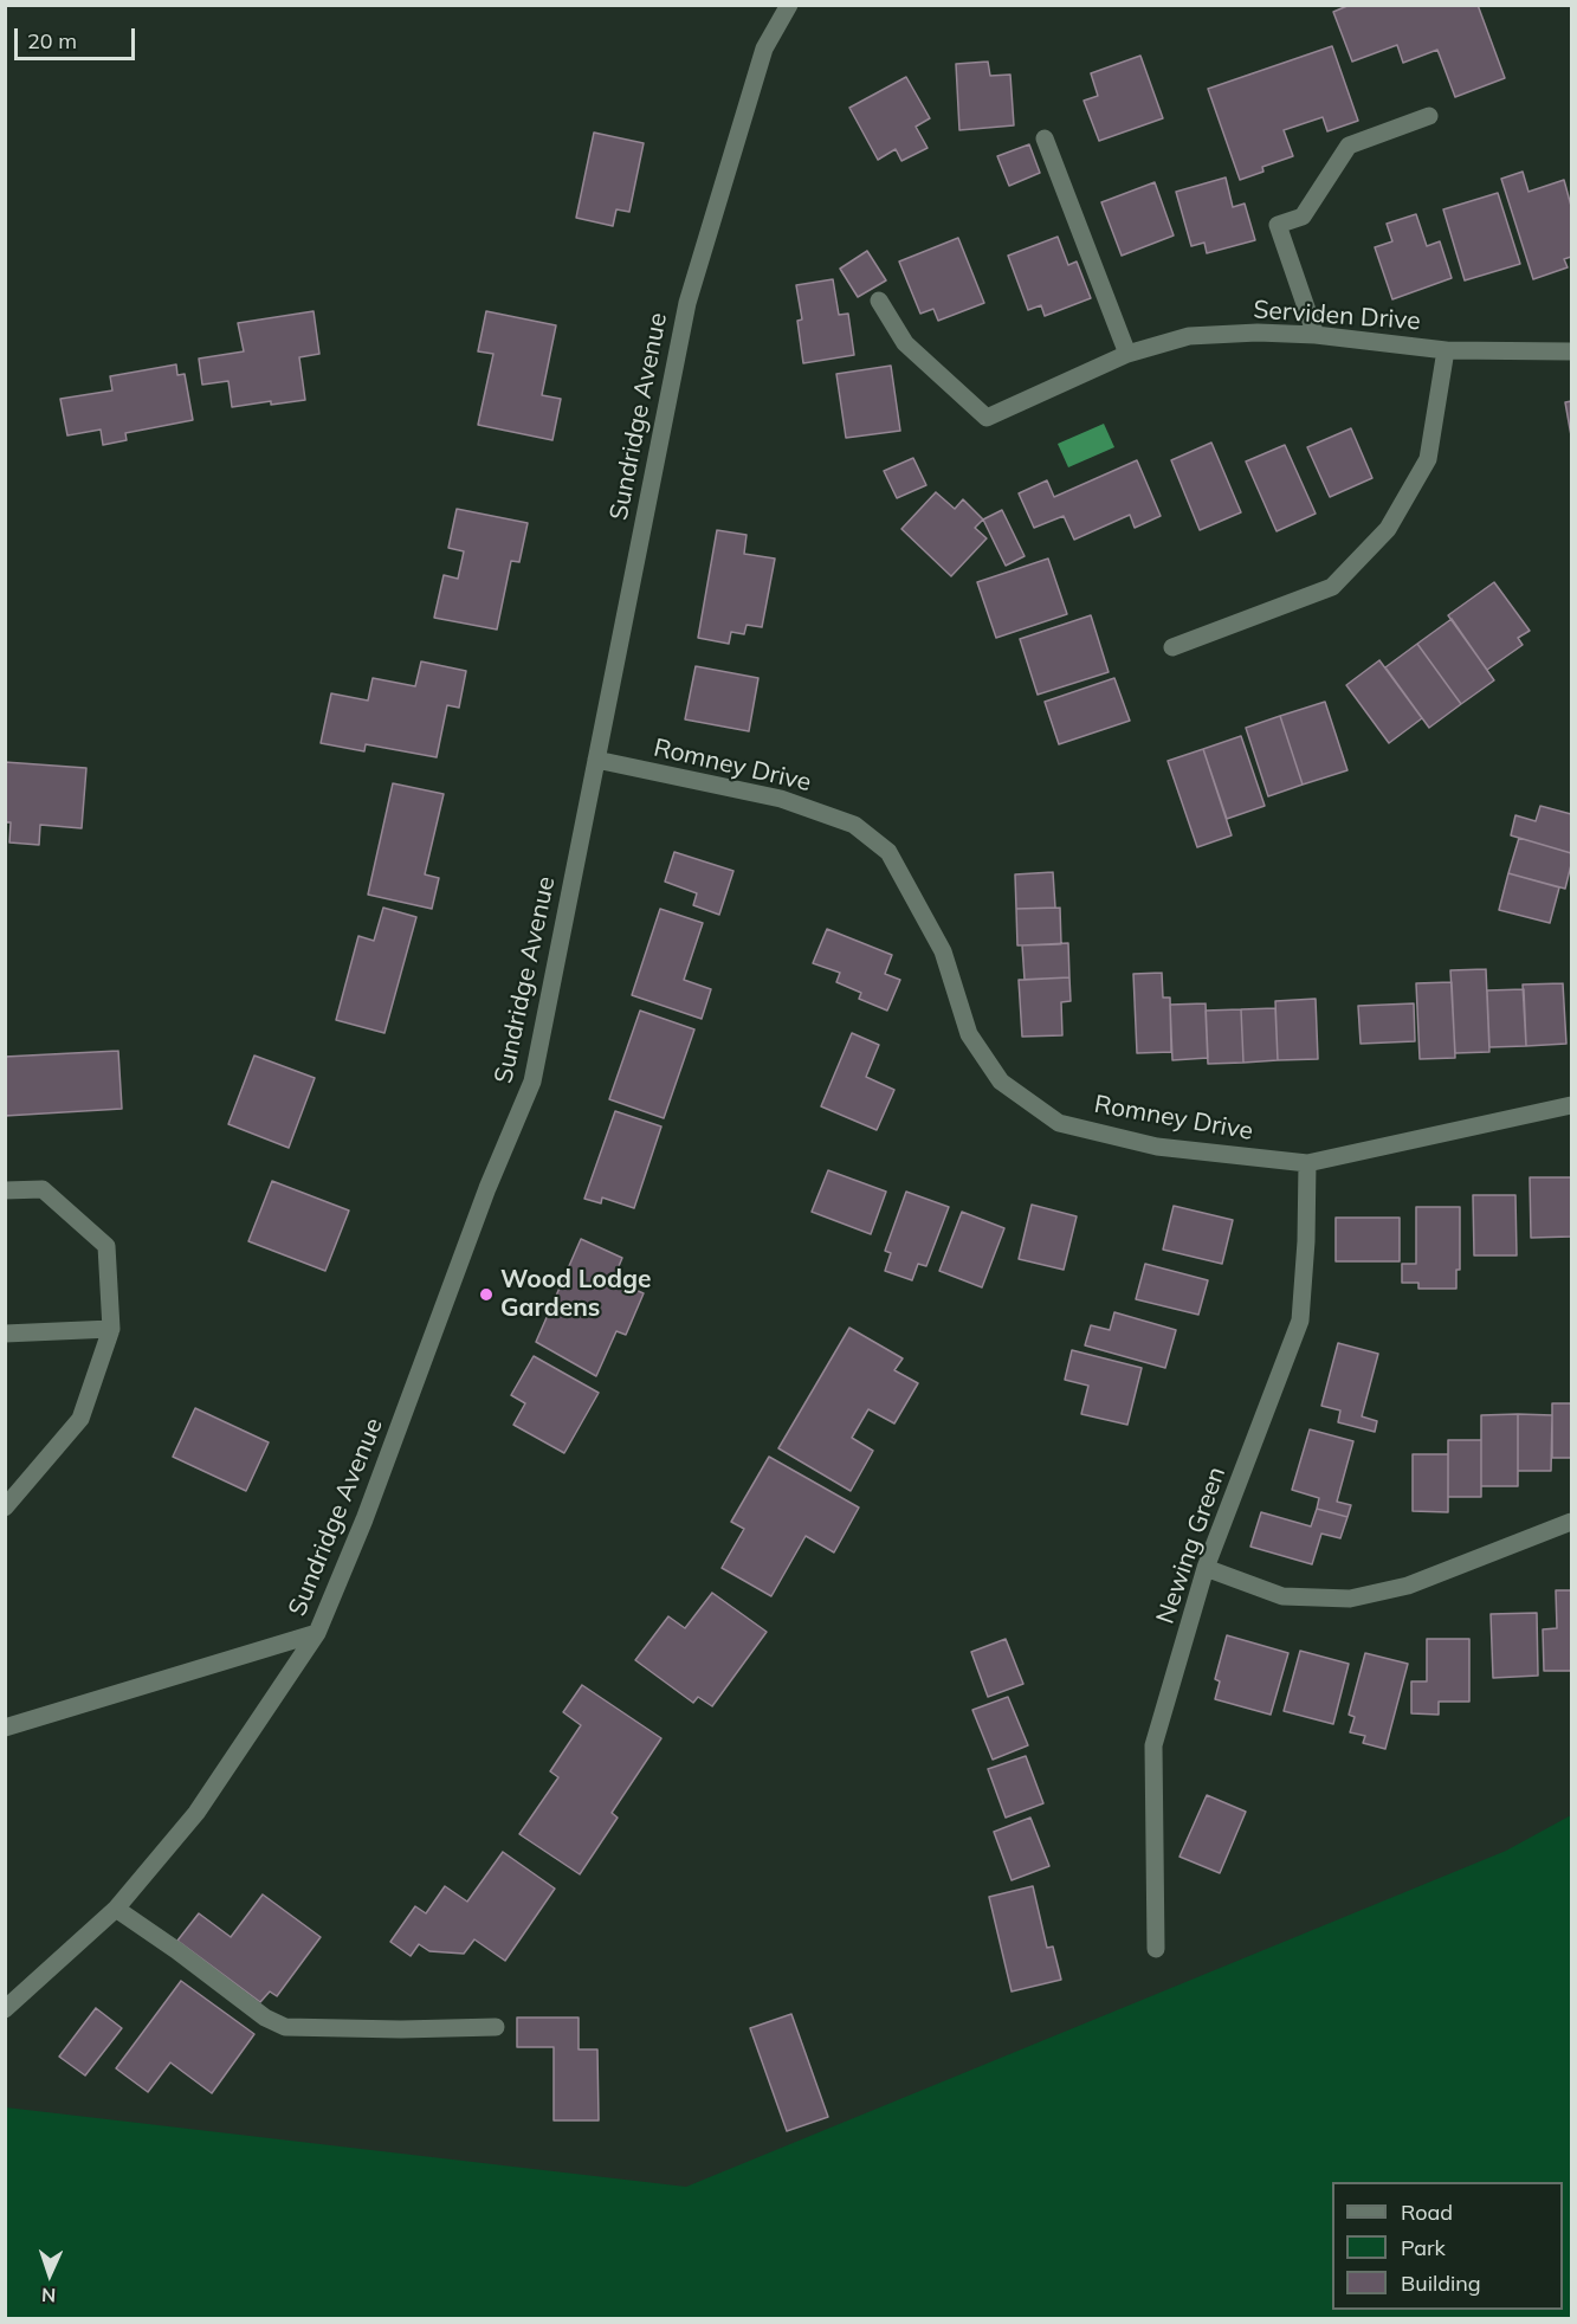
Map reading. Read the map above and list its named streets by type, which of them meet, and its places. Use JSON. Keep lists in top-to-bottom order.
{
  "streets": {
    "street": [
      "Serviden Drive",
      "Sundridge Avenue",
      "Romney Drive",
      "Newing Green"
    ]
  },
  "crossings": [
    ["Sundridge Avenue", "Romney Drive"],
    ["Romney Drive", "Newing Green"]
  ],
  "places": ["Wood Lodge Gardens"],
  "legend": ["Road", "Park", "Building"],
  "scale_bar": "20 m",
  "north": "bottom"
}
